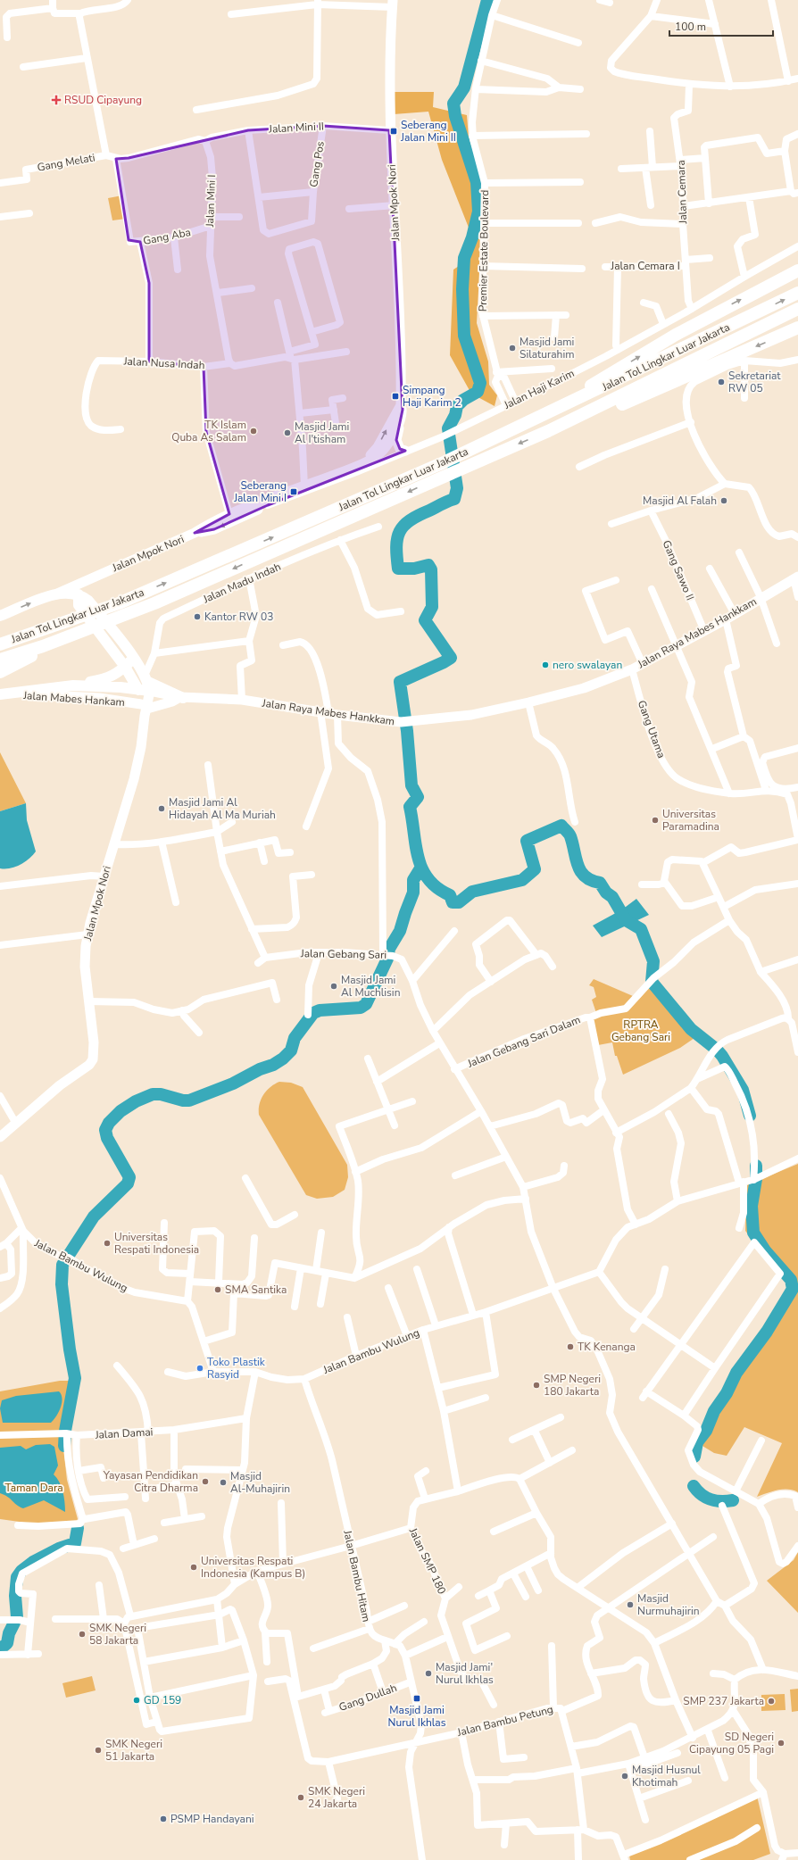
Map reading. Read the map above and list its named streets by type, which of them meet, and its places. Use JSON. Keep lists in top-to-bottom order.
{
  "streets": {
    "highway": ["Jalan Tol Lingkar Luar Jakarta"],
    "main road": ["Jalan Mpok Nori", "Jalan Raya Mabes Hankkam", "Jalan Mabes Hankam"],
    "street": [
      "Jalan Mini II",
      "Gang Melati",
      "Gang Pos",
      "Jalan Cemara",
      "Jalan Mini I",
      "Gang Aba",
      "Premier Estate Boulevard",
      "Jalan Cemara I",
      "Jalan Nusa Indah",
      "Jalan Haji Karim",
      "Gang Sawo II",
      "Jalan Madu Indah",
      "Gang Utama",
      "Jalan Gebang Sari",
      "Jalan Gebang Sari Dalam",
      "Jalan Bambu Wulung",
      "Jalan Damai",
      "Jalan SMP 180",
      "Jalan Bambu Hitam",
      "Gang Dullah",
      "Jalan Bambu Petung"
    ]
  },
  "crossings": [
    ["Jalan Mini II", "Gang Pos"],
    ["Jalan Mini II", "Jalan Mini I"],
    ["Jalan Mini II", "Jalan Mpok Nori"],
    ["Jalan Cemara", "Jalan Cemara I"],
    ["Jalan Cemara", "Jalan Haji Karim"],
    ["Jalan Mini I", "Gang Aba"],
    ["Jalan Mini I", "Jalan Nusa Indah"],
    ["Jalan Mpok Nori", "Jalan Haji Karim"],
    ["Jalan Mpok Nori", "Jalan Madu Indah"],
    ["Jalan Mpok Nori", "Jalan Mabes Hankam"],
    ["Premier Estate Boulevard", "Jalan Haji Karim"],
    ["Gang Sawo II", "Jalan Raya Mabes Hankkam"],
    ["Jalan Madu Indah", "Jalan Mabes Hankam"],
    ["Jalan Raya Mabes Hankkam", "Jalan Mabes Hankam"],
    ["Jalan Raya Mabes Hankkam", "Gang Utama"],
    ["Jalan Gebang Sari", "Jalan Gebang Sari Dalam"],
    ["Jalan Gebang Sari", "Jalan Bambu Wulung"],
    ["Jalan Bambu Wulung", "Jalan Bambu Hitam"],
    ["Jalan SMP 180", "Jalan Bambu Hitam"]
  ],
  "parks": ["RPTRA Gebang Sari", "Taman Dara"],
  "places": {
    "health": ["RSUD Cipayung"],
    "transit": [
      "Seberang Jalan Mini II",
      "Simpang Haji Karim 2",
      "Seberang Jalan Mini I",
      "Masjid Jami Nurul Ikhlas"
    ],
    "other": [
      "Masjid Jami Silaturahim",
      "Sekretariat RW 05",
      "TK Islam Quba As Salam",
      "Masjid Jami Al I'tisham",
      "Masjid Al Falah",
      "Kantor RW 03",
      "nero swalayan",
      "Masjid Jami Al Hidayah Al Ma Muriah",
      "Universitas Paramadina",
      "Masjid Jami Al Muchlisin",
      "Universitas Respati Indonesia",
      "SMA Santika",
      "TK Kenanga",
      "Toko Plastik Rasyid",
      "SMP Negeri 180 Jakarta",
      "Yayasan Pendidikan Citra Dharma",
      "Masjid Al-Muhajirin",
      "Universitas Respati Indonesia (Kampus B)",
      "Masjid Nurmuhajirin",
      "SMK Negeri 58 Jakarta",
      "Masjid Jami' Nurul Ikhlas",
      "GD 159",
      "SMP 237 Jakarta",
      "SD Negeri Cipayung 05 Pagi",
      "SMK Negeri 51 Jakarta",
      "Masjid Husnul Khotimah",
      "SMK Negeri 24 Jakarta",
      "PSMP Handayani"
    ]
  },
  "scale_bar": "100 m"
}
